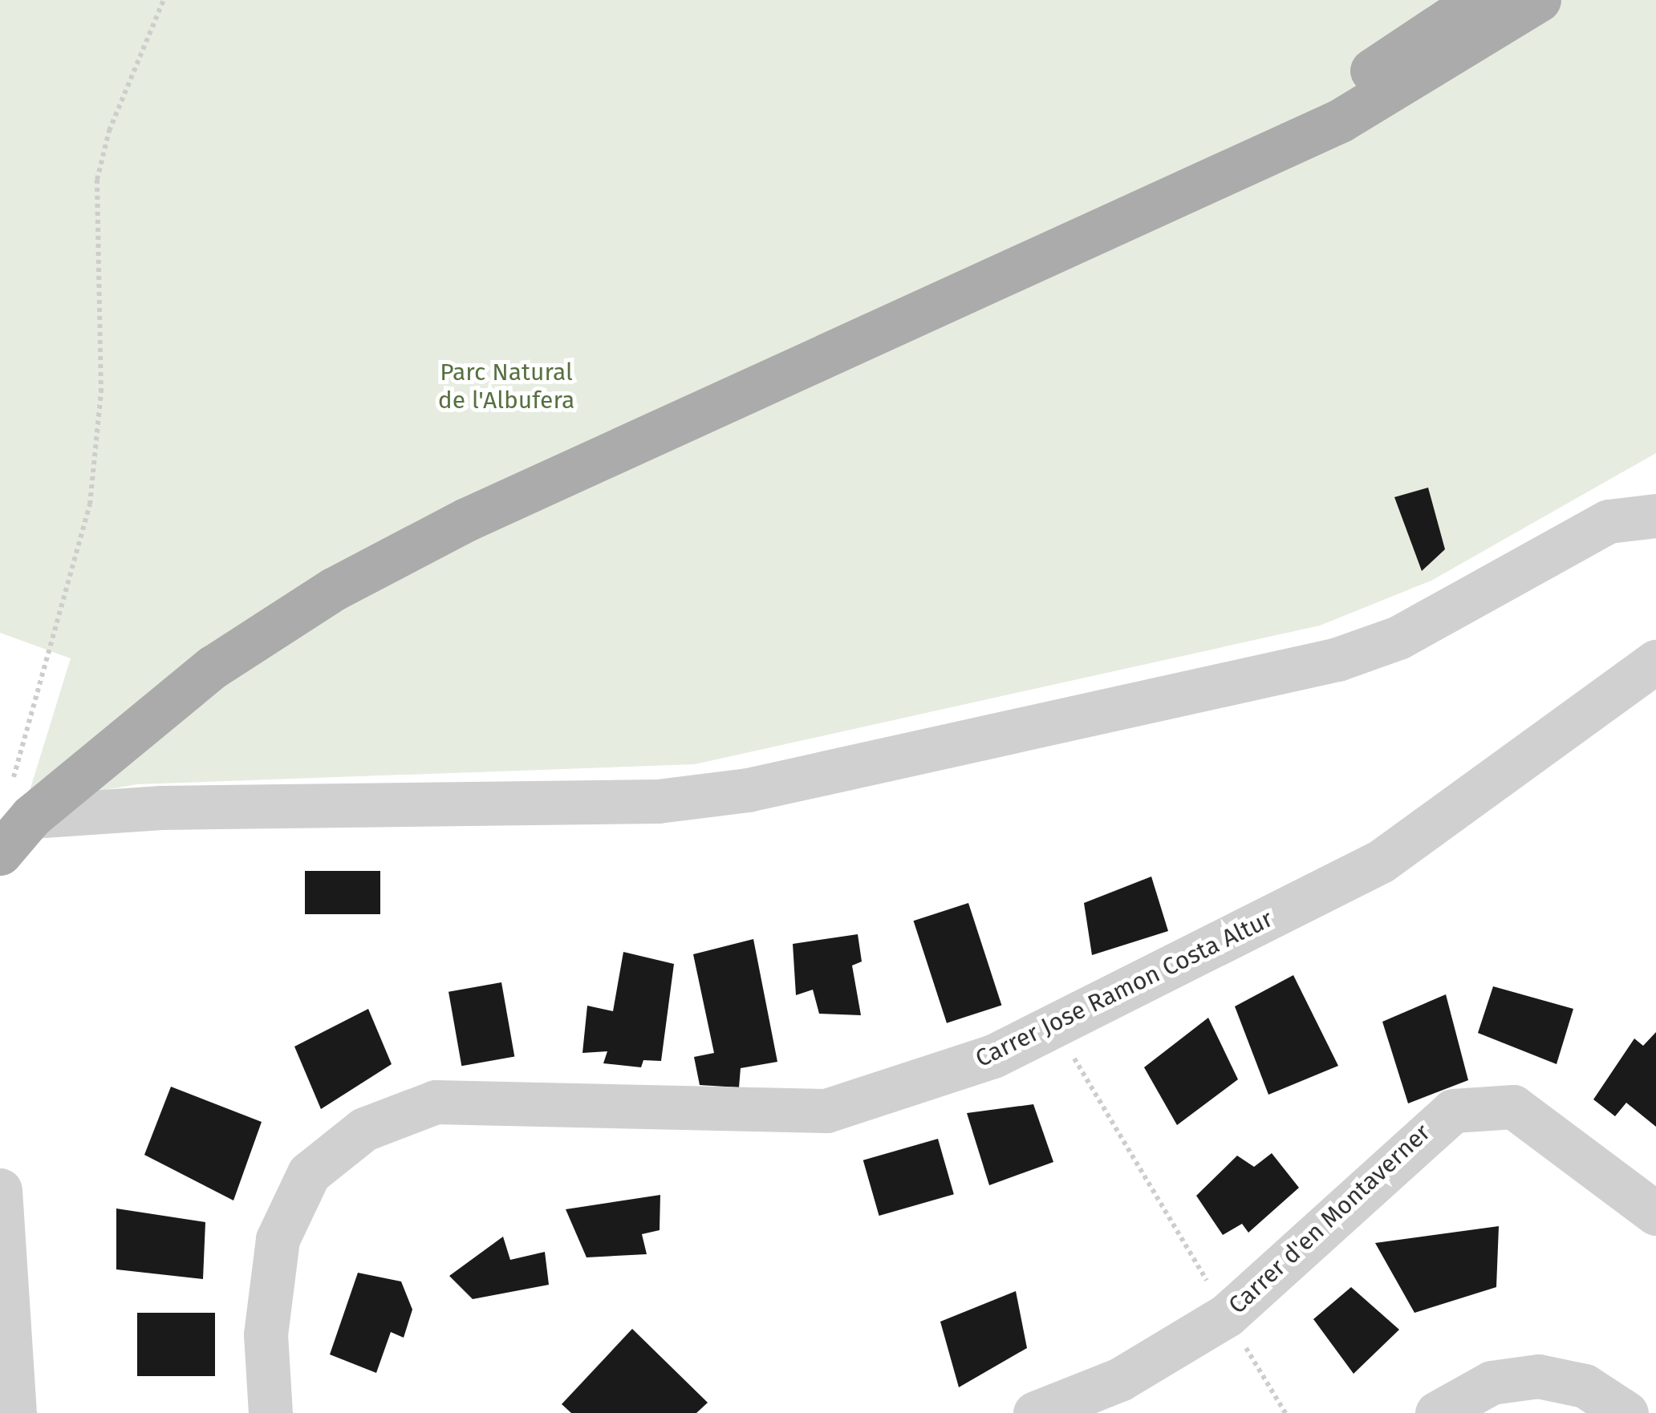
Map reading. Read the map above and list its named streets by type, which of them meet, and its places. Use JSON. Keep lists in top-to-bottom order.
{
  "streets": {
    "street": ["Carrer Jose Ramon Costa Altur", "Carrer d'en Montaverner"]
  },
  "parks": ["Parc Natural de l'Albufera"]
}
